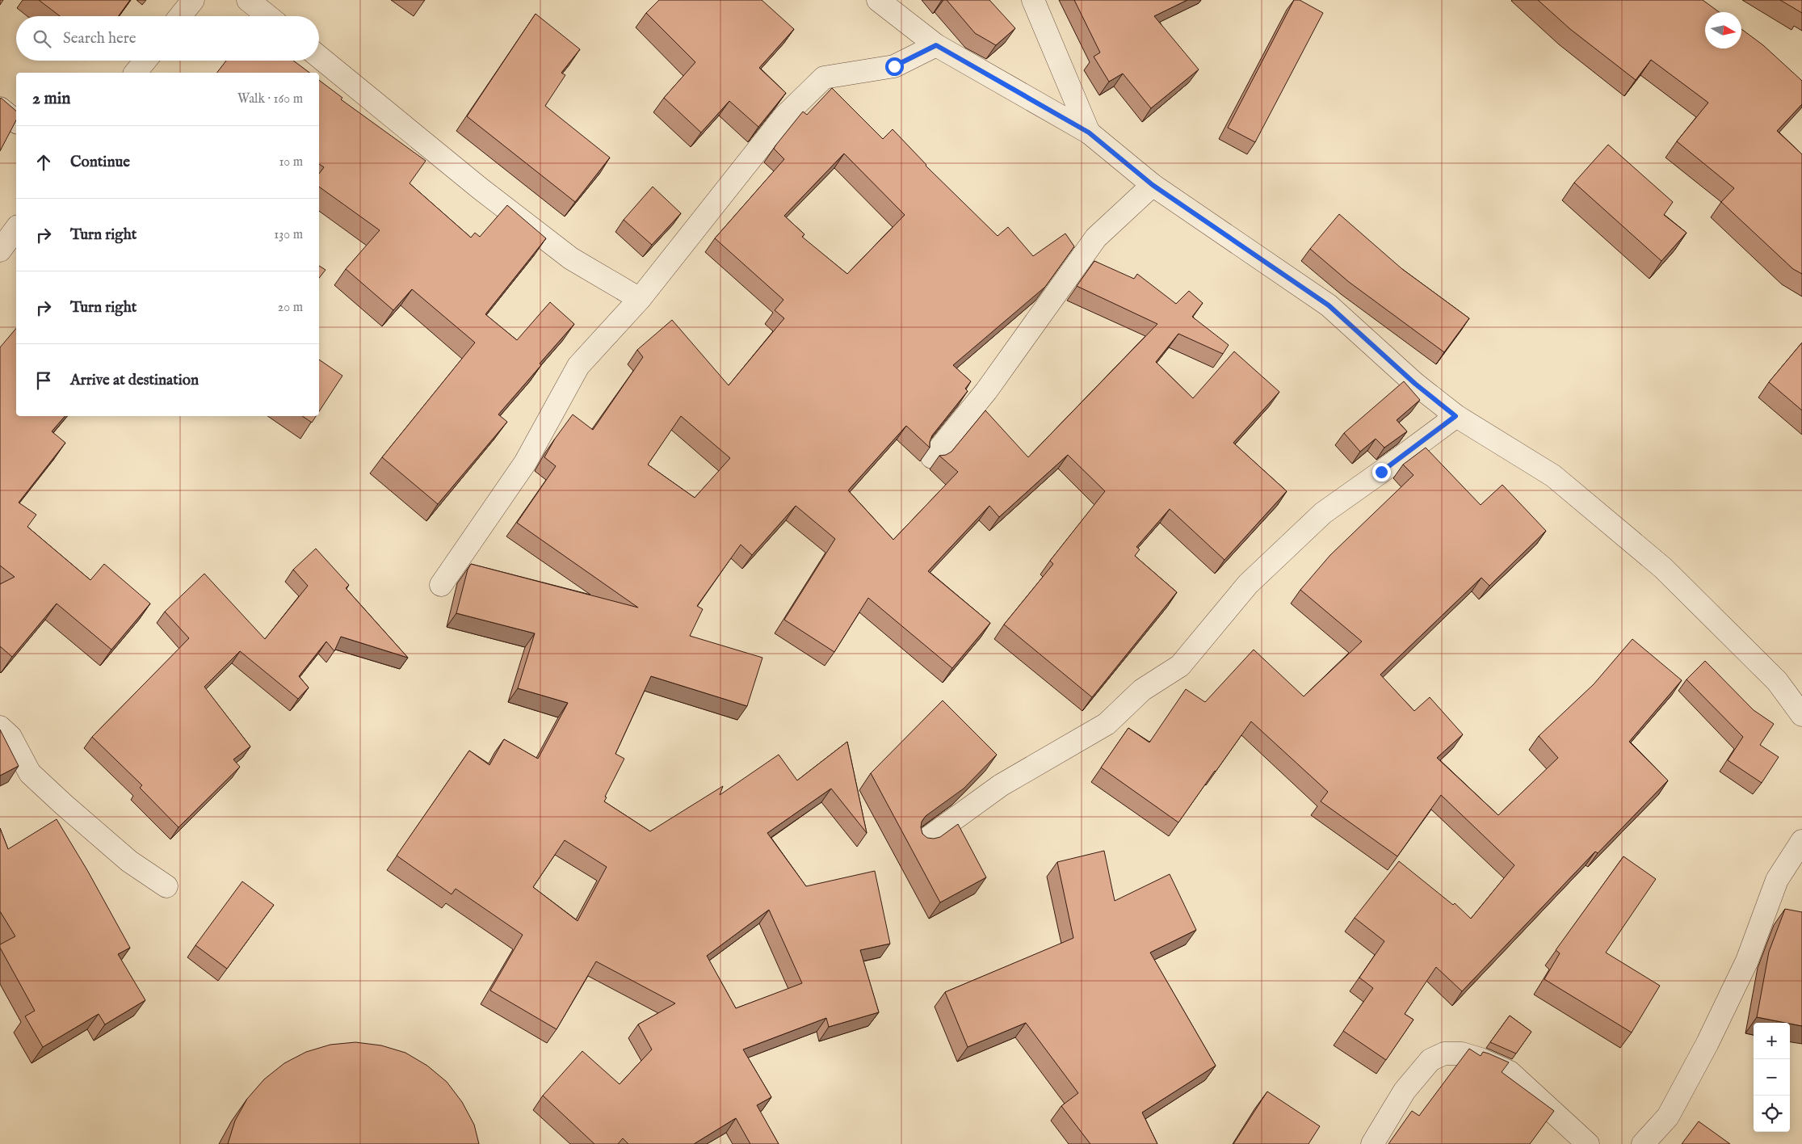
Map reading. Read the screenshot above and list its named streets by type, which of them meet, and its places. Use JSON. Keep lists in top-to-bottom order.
{
  "north": "right",
  "page": {
    "search": "Search here",
    "heading": ["2 min", "Walk · 160 m"],
    "list": [
      ["Continue", "10 m"],
      ["Turn right", "130 m"],
      ["Turn right", "20 m"],
      "Arrive at destination"
    ],
    "map_buttons": ["+", "−"]
  }
}
